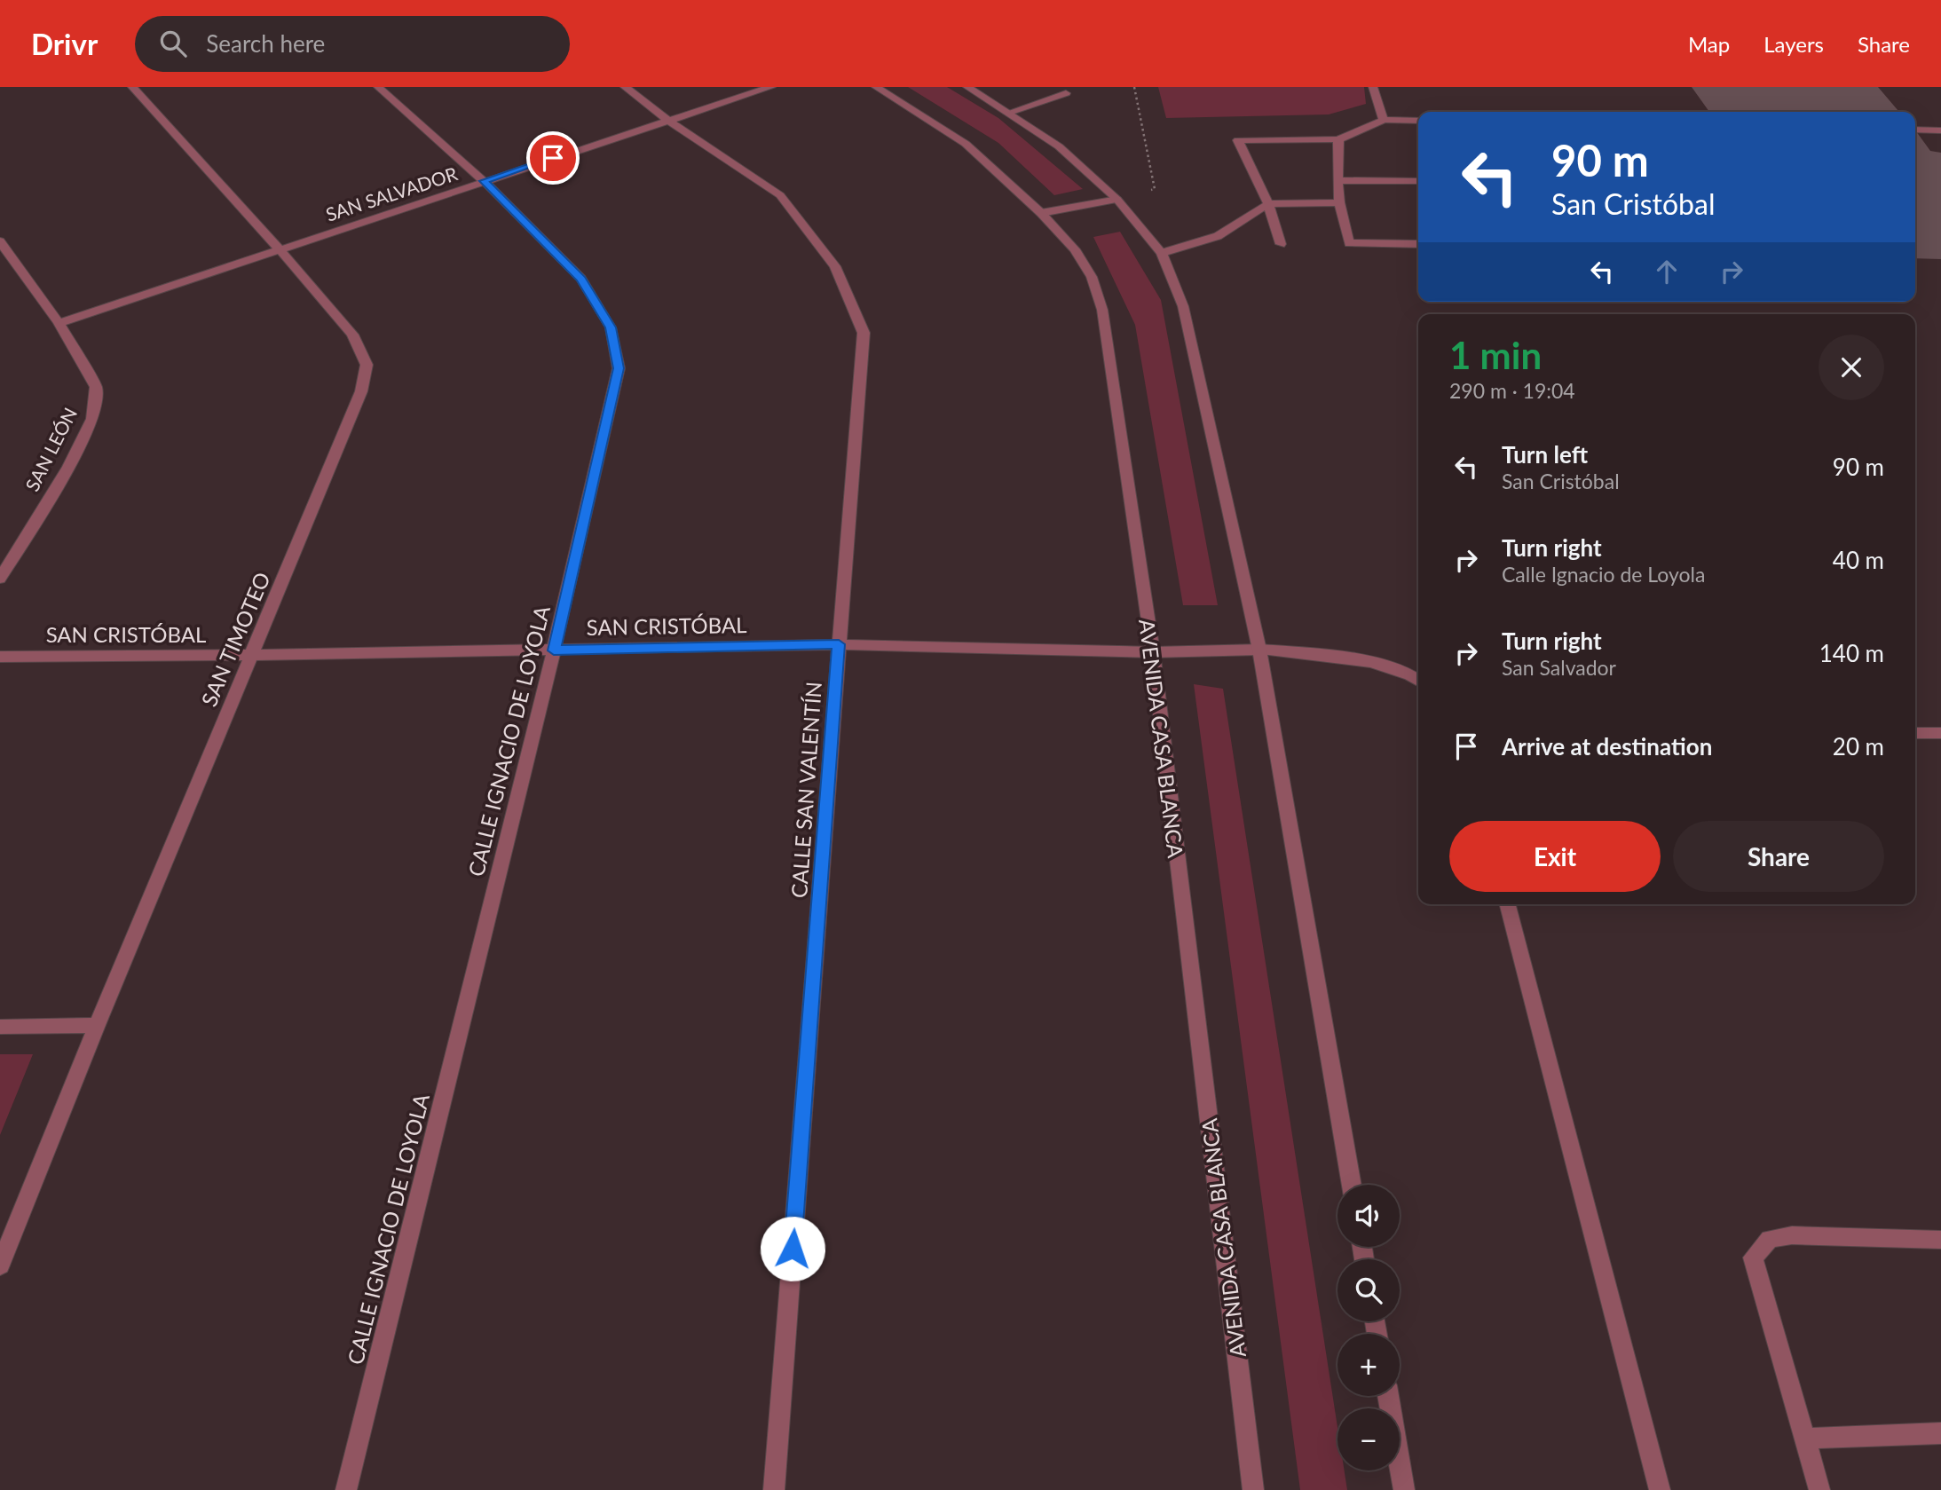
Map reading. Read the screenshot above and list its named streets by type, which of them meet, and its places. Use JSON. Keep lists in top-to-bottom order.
{
  "streets": {
    "street": [
      "SAN SALVADOR",
      "SAN LEÓN",
      "SAN CRISTÓBAL",
      "SAN TIMOTEO",
      "AVENIDA CASA BLANCA",
      "CALLE IGNACIO DE LOYOLA",
      "CALLE SAN VALENTÍN"
    ]
  },
  "crossings": [
    ["SAN SALVADOR", "SAN LEÓN"],
    ["SAN SALVADOR", "SAN TIMOTEO"],
    ["SAN SALVADOR", "CALLE IGNACIO DE LOYOLA"],
    ["SAN SALVADOR", "CALLE SAN VALENTÍN"],
    ["SAN CRISTÓBAL", "SAN TIMOTEO"],
    ["SAN CRISTÓBAL", "AVENIDA CASA BLANCA"],
    ["SAN CRISTÓBAL", "CALLE IGNACIO DE LOYOLA"],
    ["SAN CRISTÓBAL", "CALLE SAN VALENTÍN"]
  ],
  "page": {
    "header": "Drivr",
    "search": "Search here",
    "nav": ["Map", "Layers", "Share"],
    "turn": ["90 m", "San Cristóbal"],
    "heading": ["1 min", "290 m · 19:04"],
    "list": [
      {
        "name": "Turn left",
        "note": "San Cristóbal",
        "value": "90 m"
      },
      {
        "name": "Turn right",
        "note": "Calle Ignacio de Loyola",
        "value": "40 m"
      },
      {
        "name": "Turn right",
        "note": "San Salvador",
        "value": "140 m"
      },
      {
        "name": "Arrive at destination",
        "value": "20 m"
      }
    ],
    "buttons": ["Exit", "Share"],
    "map_buttons": ["+", "−"]
  }
}
